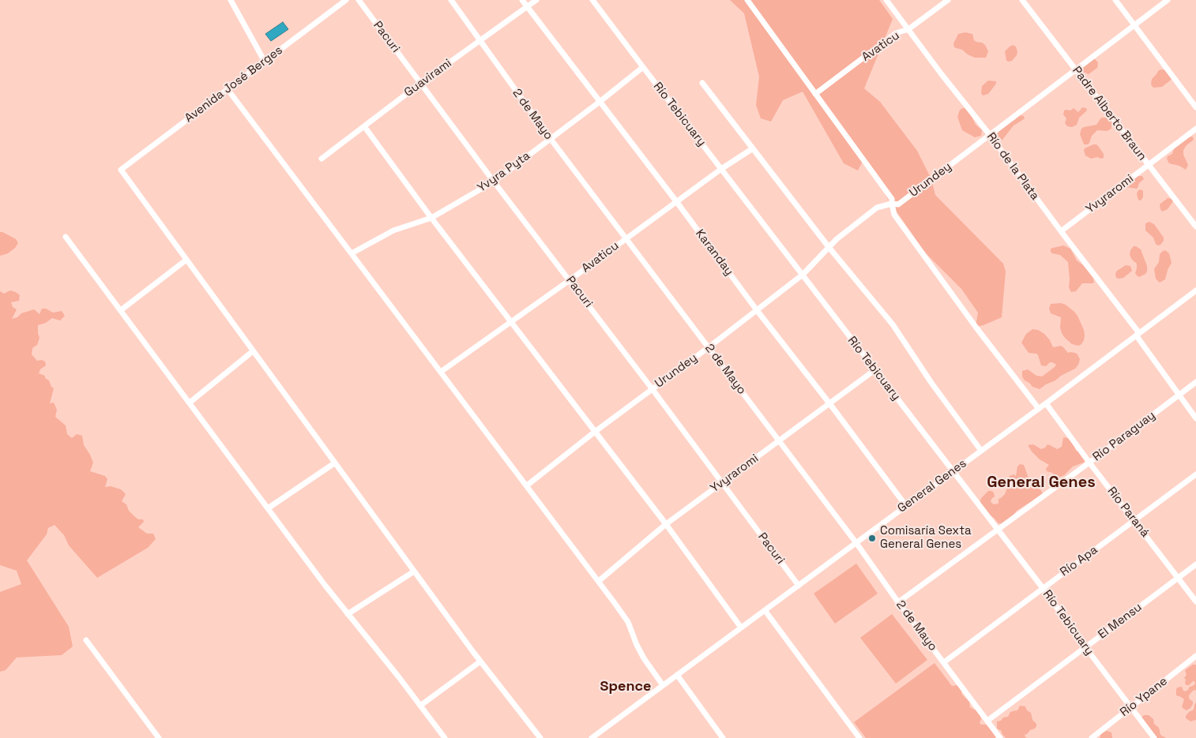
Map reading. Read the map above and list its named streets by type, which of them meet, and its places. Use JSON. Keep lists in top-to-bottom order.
{
  "streets": {
    "street": [
      "Pacuri",
      "Avaticu",
      "Guavirami",
      "Avenida José Berges",
      "Padre Alberto Braun",
      "2 de Mayo",
      "Río Tebicuary",
      "Río de la Plata",
      "Yvyra Pyta",
      "Urundey",
      "Yvyraromi",
      "Karanday",
      "Río Paraguay",
      "General Genes",
      "Río Paraná",
      "Río Apa",
      "El Mensu",
      "Río Ypane"
    ]
  },
  "crossings": [
    ["Pacuri", "Avaticu"],
    ["Pacuri", "Guavirami"],
    ["Pacuri", "Yvyra Pyta"],
    ["Pacuri", "Urundey"],
    ["Pacuri", "Yvyraromi"],
    ["Pacuri", "General Genes"],
    ["Avaticu", "2 de Mayo"],
    ["Avaticu", "Río Tebicuary"],
    ["Avaticu", "Río de la Plata"],
    ["Avaticu", "Karanday"],
    ["Guavirami", "2 de Mayo"],
    ["Guavirami", "Karanday"],
    ["Padre Alberto Braun", "Urundey"],
    ["Padre Alberto Braun", "Yvyraromi"],
    ["2 de Mayo", "Yvyra Pyta"],
    ["2 de Mayo", "Urundey"],
    ["2 de Mayo", "Yvyraromi"],
    ["2 de Mayo", "Río Paraguay"],
    ["2 de Mayo", "General Genes"],
    ["2 de Mayo", "Río Apa"],
    ["2 de Mayo", "El Mensu"],
    ["Río Tebicuary", "Yvyra Pyta"],
    ["Río Tebicuary", "Urundey"],
    ["Río Tebicuary", "Yvyraromi"],
    ["Río Tebicuary", "Río Paraguay"],
    ["Río Tebicuary", "General Genes"],
    ["Río Tebicuary", "Río Apa"],
    ["Río Tebicuary", "El Mensu"],
    ["Río Tebicuary", "Río Ypane"],
    ["Río de la Plata", "Urundey"],
    ["Río de la Plata", "Yvyraromi"],
    ["Río de la Plata", "Río Paraguay"],
    ["Río de la Plata", "General Genes"],
    ["Yvyra Pyta", "Karanday"],
    ["Urundey", "Karanday"],
    ["Yvyraromi", "Karanday"],
    ["Karanday", "General Genes"],
    ["Río Paraguay", "Río Paraná"],
    ["General Genes", "Río Paraná"],
    ["Río Paraná", "Río Apa"],
    ["Río Paraná", "El Mensu"]
  ],
  "districts": ["General Genes", "Spence"],
  "places": ["Comisaría Sexta General Genes"]
}
